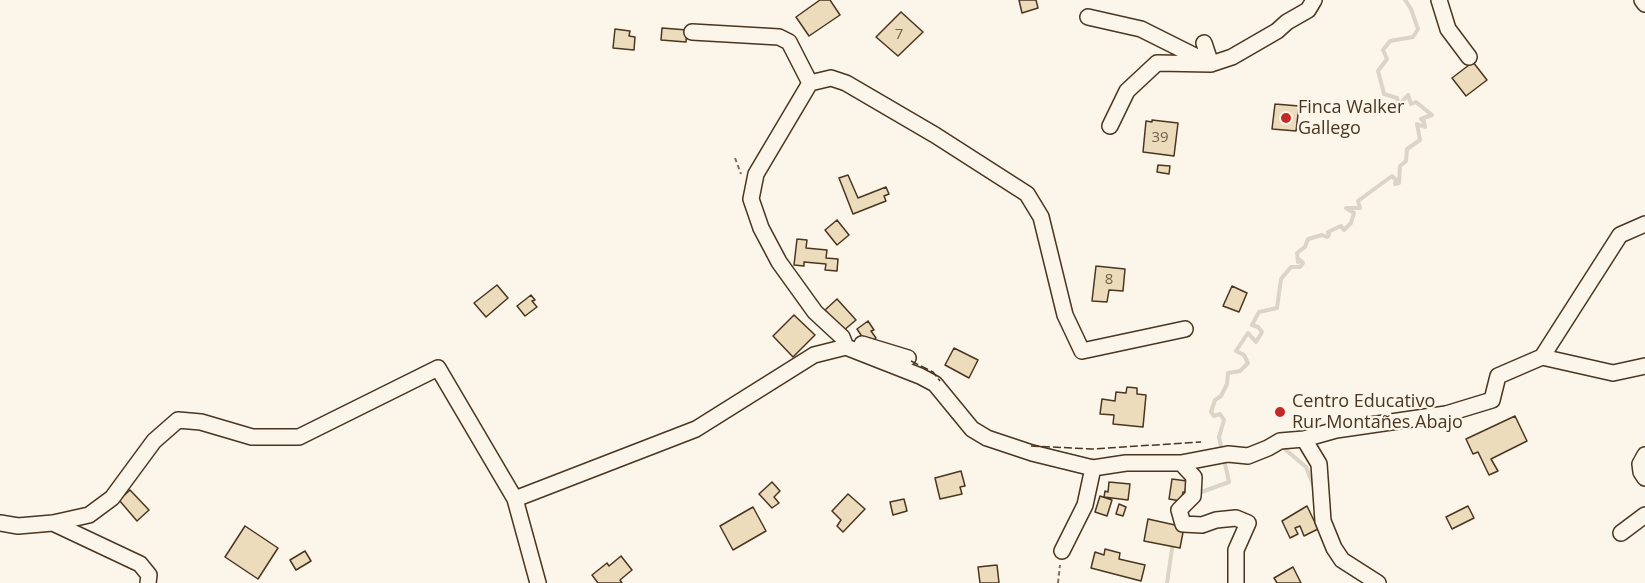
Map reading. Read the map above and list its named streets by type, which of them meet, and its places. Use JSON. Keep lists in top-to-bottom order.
{
  "places": ["Finca Walker Gallego", "Centro Educativo Rur Montañes Abajo"],
  "house_numbers": ["7", "39", "8"]
}
